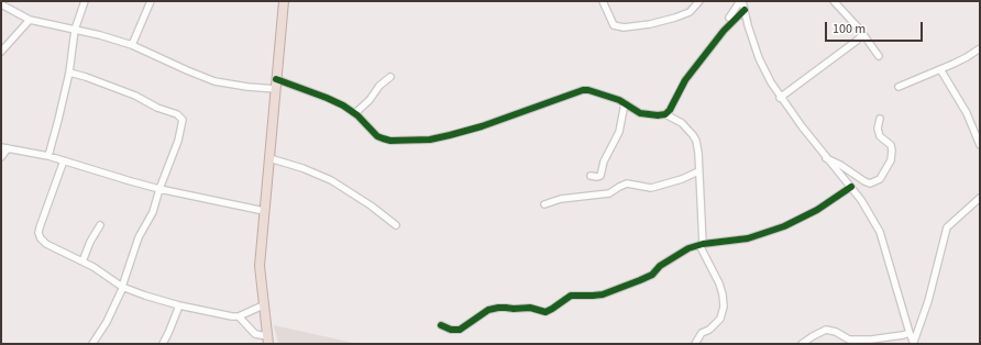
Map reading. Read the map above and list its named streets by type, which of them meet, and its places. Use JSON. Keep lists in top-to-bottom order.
{
  "scale_bar": "100 m"
}
